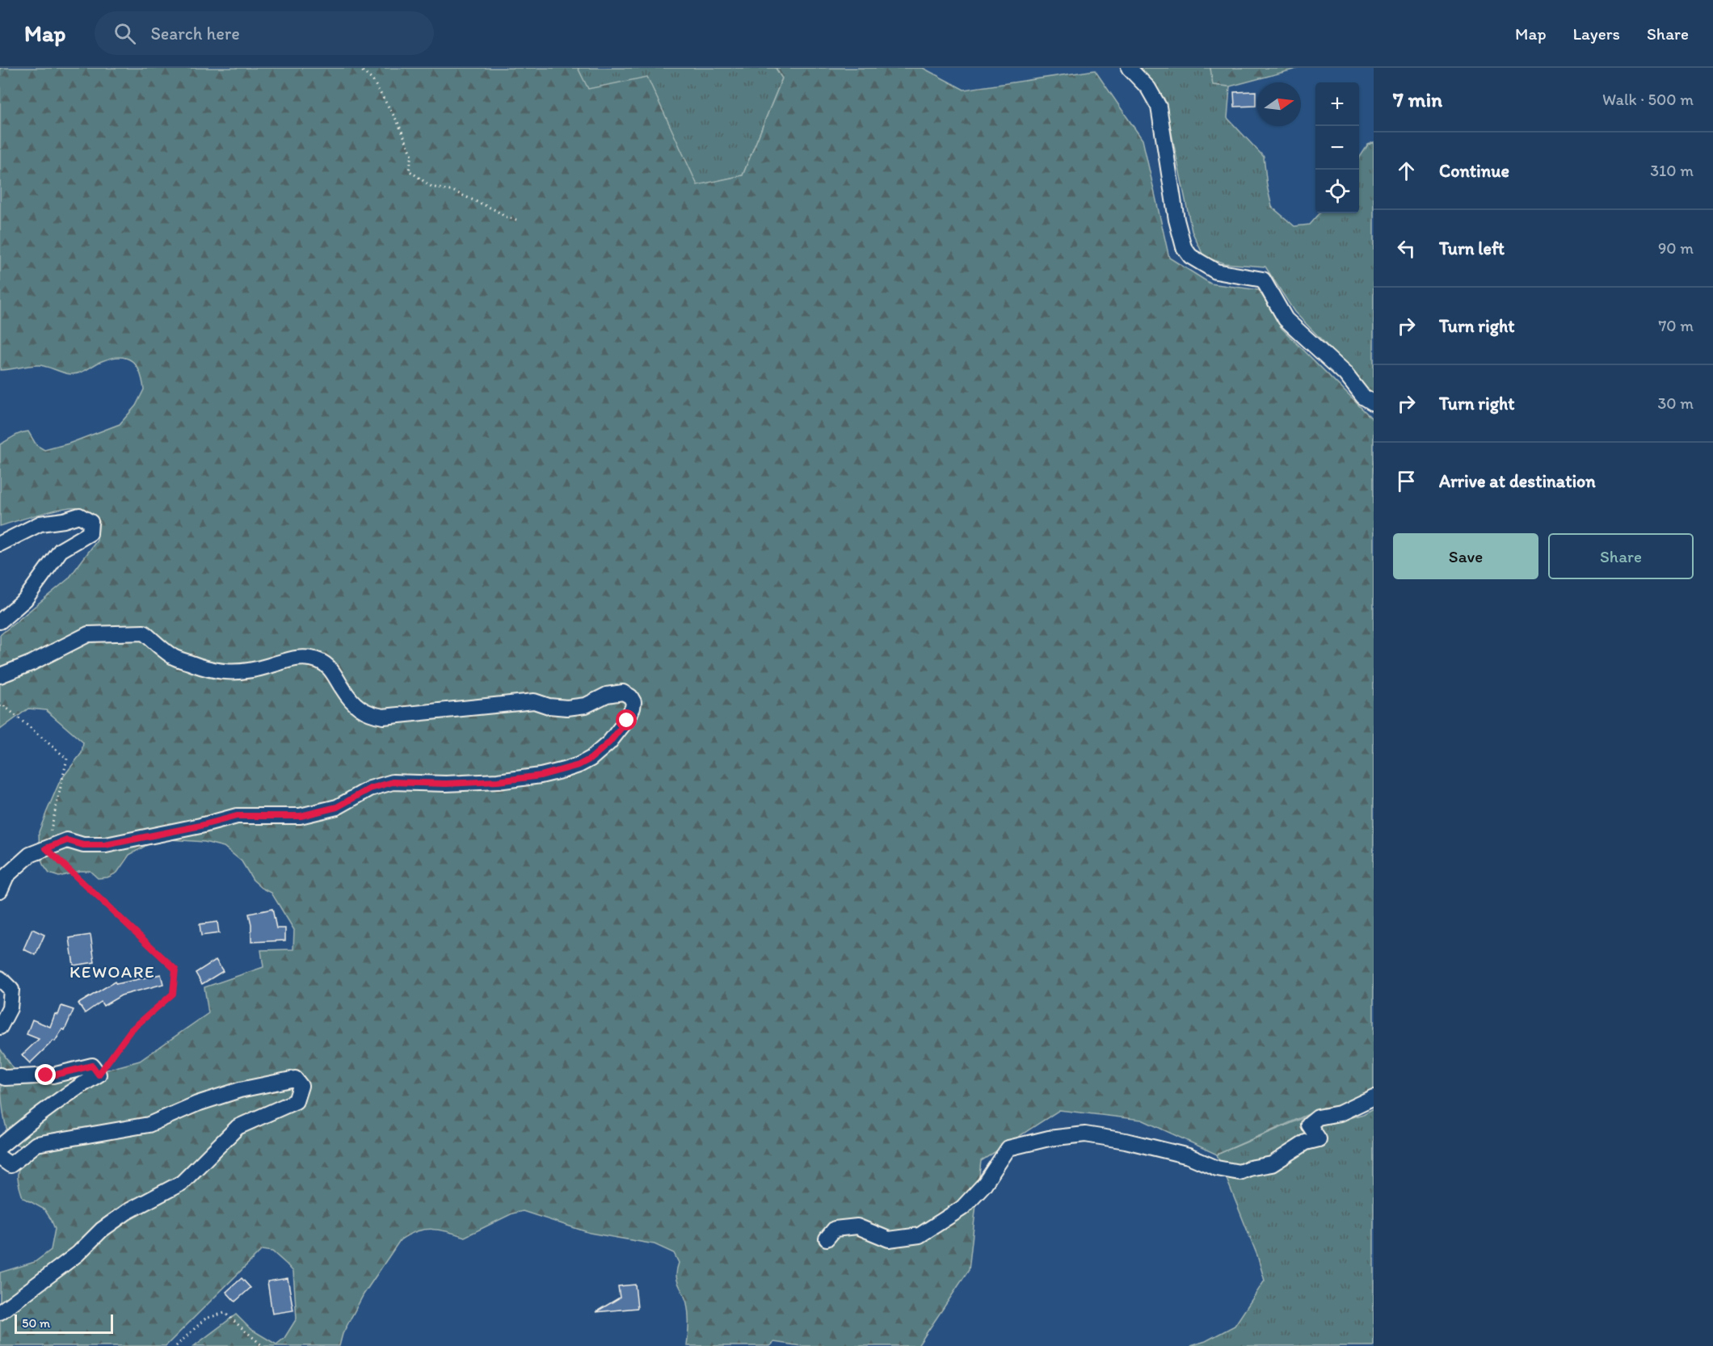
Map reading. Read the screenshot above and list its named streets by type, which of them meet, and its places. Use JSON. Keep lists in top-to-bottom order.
{
  "districts": ["KEWOARE"],
  "scale_bar": "50 m",
  "north": "right",
  "page": {
    "header": "Map",
    "search": "Search here",
    "nav": ["Map", "Layers", "Share"],
    "heading": ["7 min", "Walk · 500 m"],
    "map_buttons": ["+", "−"],
    "list": [
      ["Continue", "310 m"],
      ["Turn left", "90 m"],
      ["Turn right", "70 m"],
      ["Turn right", "30 m"],
      "Arrive at destination"
    ],
    "buttons": ["Save", "Share"],
    "scale": "50 m"
  }
}
